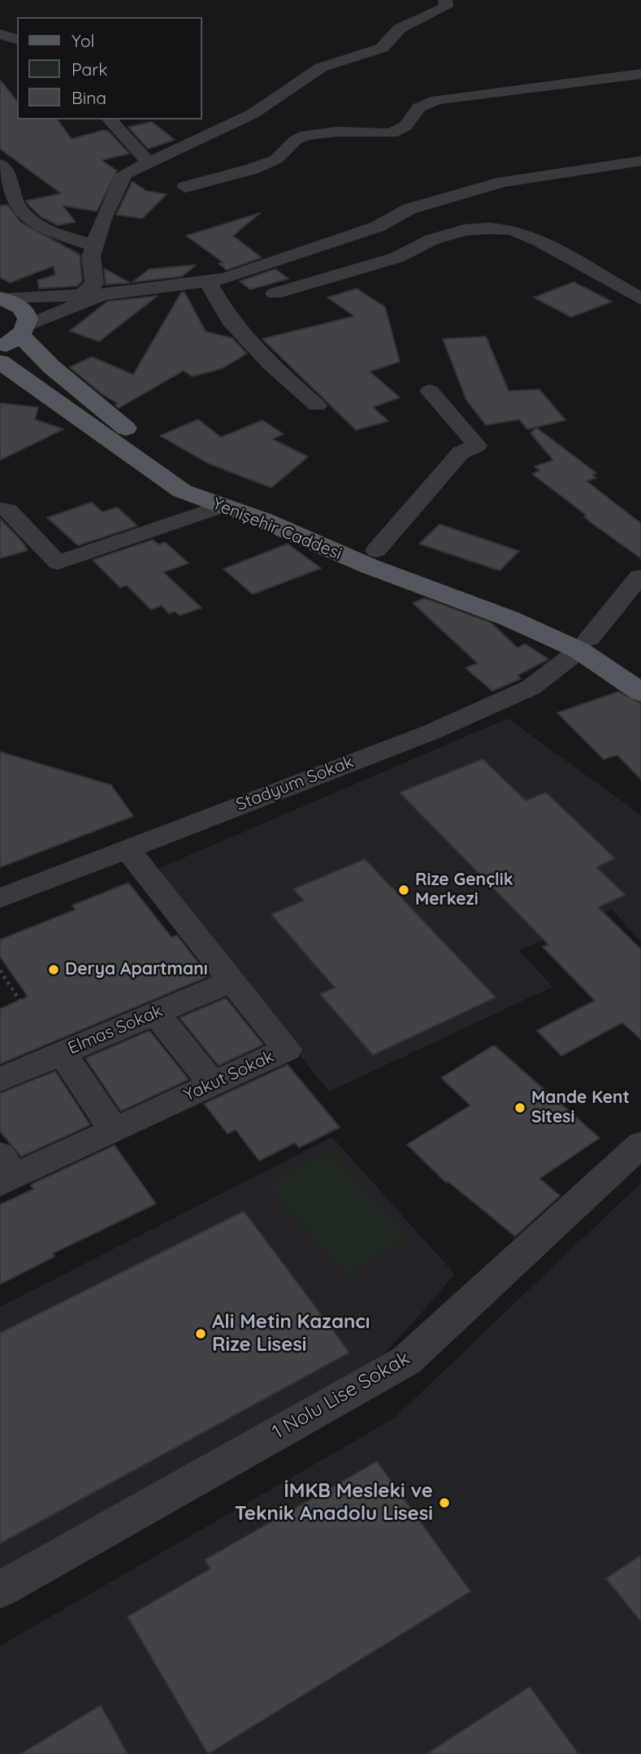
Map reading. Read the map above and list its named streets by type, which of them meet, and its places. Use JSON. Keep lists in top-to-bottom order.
{
  "streets": {
    "main road": ["Yenişehir Caddesi"],
    "street": [
      "Stadyum Sokak",
      "Elmas Sokak",
      "Yakut Sokak",
      "1 Nolu Lise Sokak"
    ]
  },
  "crossings": [
    ["Yenişehir Caddesi", "Stadyum Sokak"],
    ["Stadyum Sokak", "Yakut Sokak"],
    ["Elmas Sokak", "Yakut Sokak"]
  ],
  "places": [
    "Rize Gençlik Merkezi",
    "Derya Apartmanı",
    "Mande Kent Sitesi",
    "Ali Metin Kazancı Rize Lisesi",
    "İMKB Mesleki ve Teknik Anadolu Lisesi"
  ],
  "legend": ["Yol", "Park", "Bina"]
}
